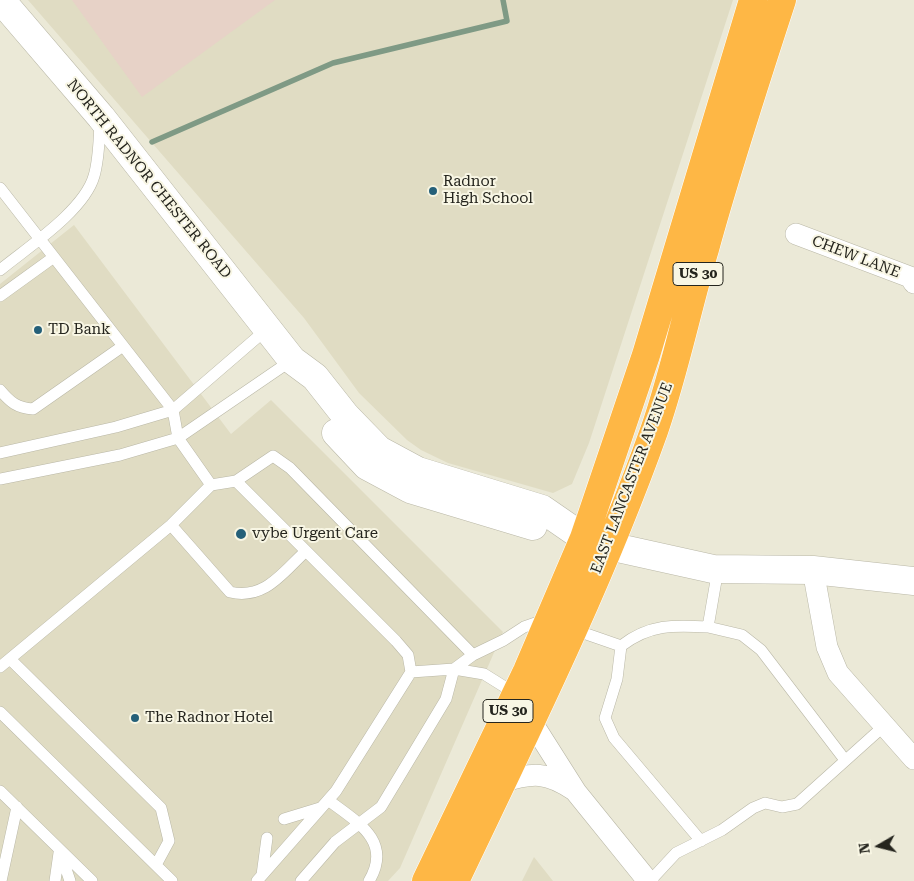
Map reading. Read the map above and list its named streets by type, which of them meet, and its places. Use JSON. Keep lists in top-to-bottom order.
{
  "streets": {
    "highway": ["US 30", "EAST LANCASTER AVENUE"],
    "main road": ["NORTH RADNOR CHESTER ROAD"],
    "street": ["CHEW LANE"]
  },
  "crossings": [
    ["NORTH RADNOR CHESTER ROAD", "EAST LANCASTER AVENUE"]
  ],
  "places": [
    "Radnor High School",
    "TD Bank",
    "vybe Urgent Care",
    "The Radnor Hotel"
  ],
  "north": "left"
}
